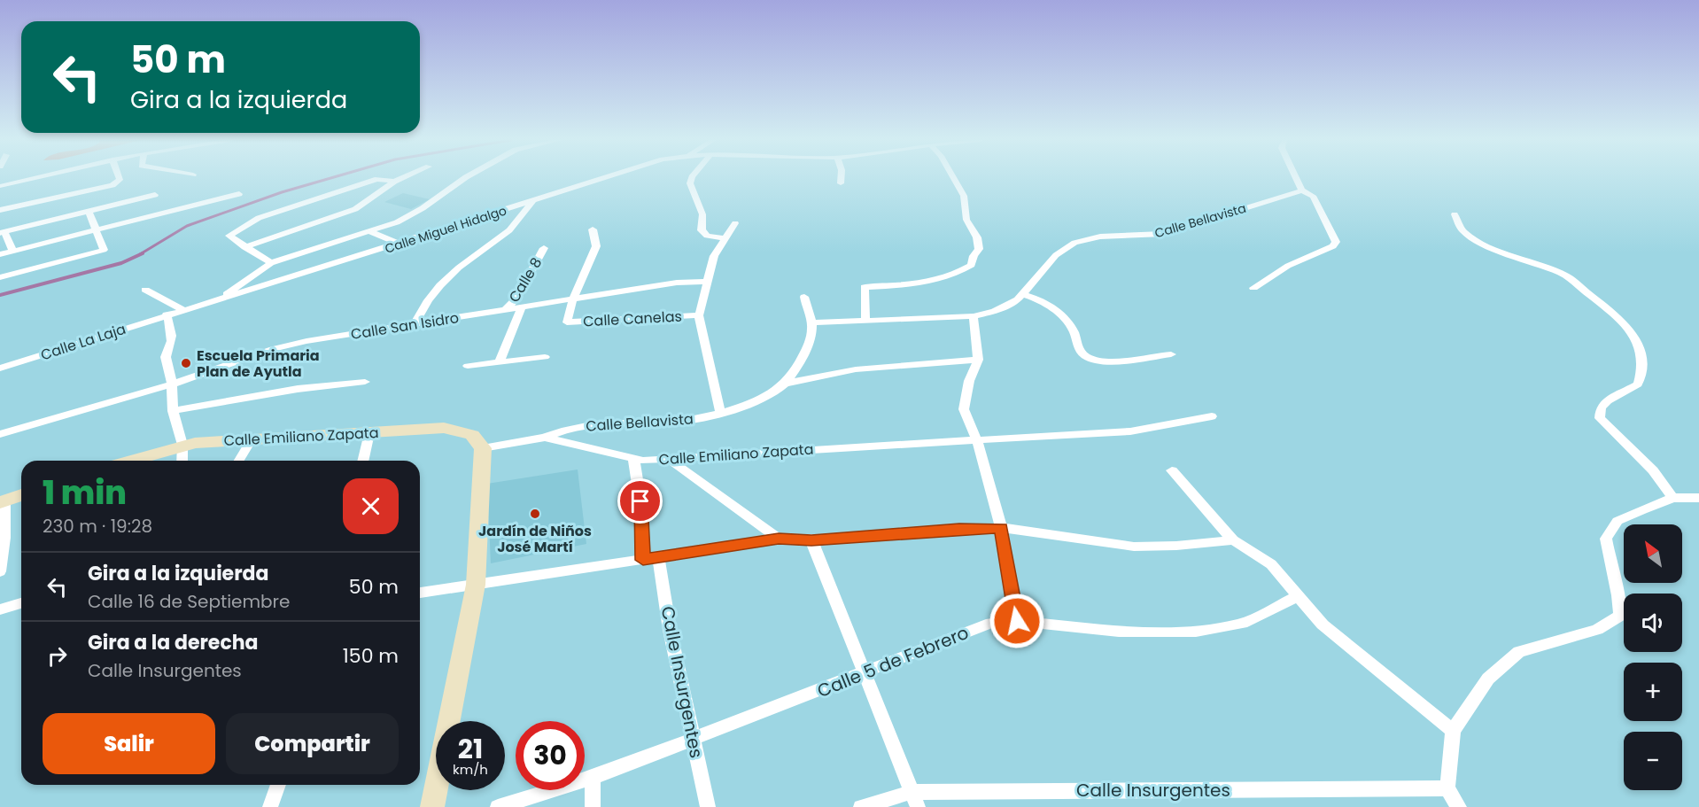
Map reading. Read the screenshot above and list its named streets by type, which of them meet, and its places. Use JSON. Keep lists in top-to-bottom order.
{
  "streets": {
    "street": [
      "Calle Bellavista",
      "Calle Miguel Hidalgo",
      "Calle 8",
      "Calle Canelas",
      "Calle San Isidro",
      "Calle La Laja",
      "Calle Emiliano Zapata",
      "Calle 5 de Febrero",
      "Calle Insurgentes"
    ]
  },
  "crossings": [
    ["Calle Bellavista", "Calle Emiliano Zapata"],
    ["Calle Miguel Hidalgo", "Calle La Laja"],
    ["Calle 8", "Calle San Isidro"],
    ["Calle Canelas", "Calle San Isidro"],
    ["Calle 5 de Febrero", "Calle Insurgentes"]
  ],
  "places": ["Escuela Primaria Plan de Ayutla", "Jardín de Niños José Martí"],
  "north": "top left",
  "page": {
    "turn": ["50 m", "Gira a la izquierda"],
    "heading": ["1 min", "230 m · 19:28"],
    "map_buttons": ["+", "−"],
    "list": [
      {
        "name": "Gira a la izquierda",
        "note": "Calle 16 de Septiembre",
        "value": "50 m"
      },
      {
        "name": "Gira a la derecha",
        "note": "Calle Insurgentes",
        "value": "150 m"
      }
    ],
    "buttons": ["Salir", "Compartir"],
    "speed": "21 km/h",
    "limit": "30"
  }
}
